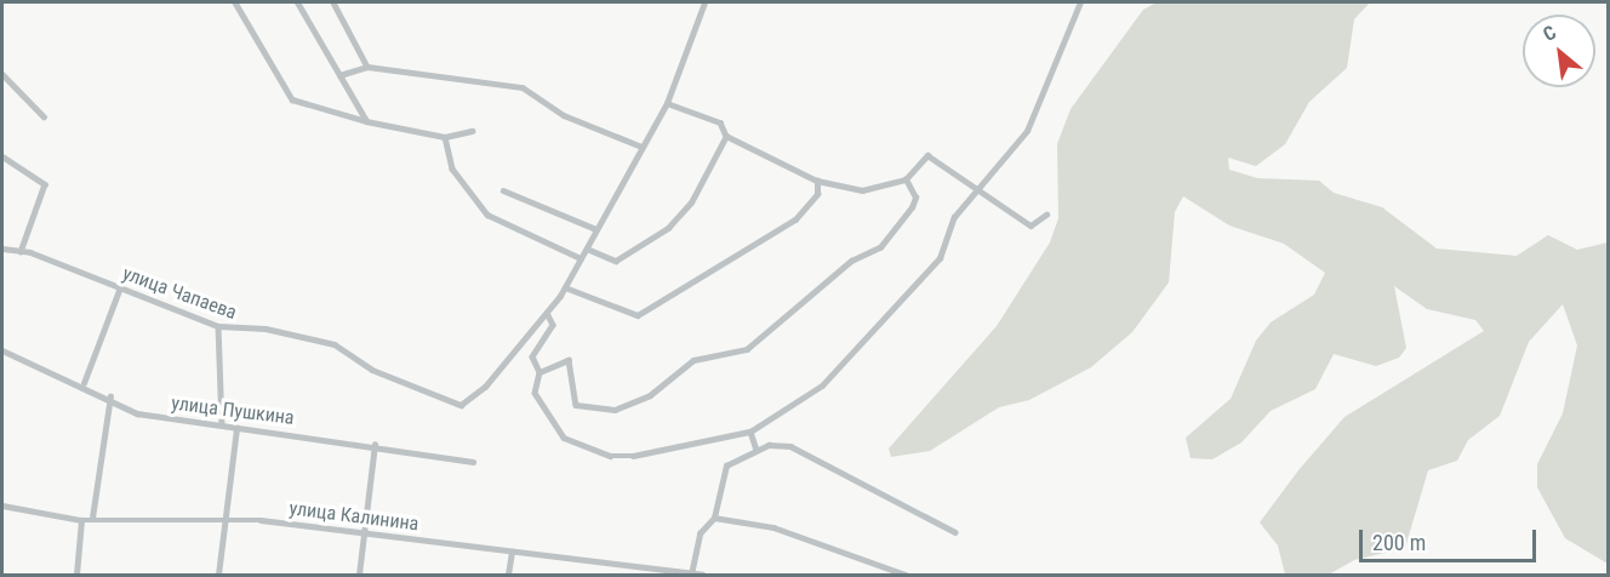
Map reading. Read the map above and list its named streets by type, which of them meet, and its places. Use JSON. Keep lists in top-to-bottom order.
{
  "streets": {
    "street": ["улица Чапаева", "улица Пушкина", "улица Калинина"]
  },
  "scale_bar": "200 m",
  "north": "top left"
}
